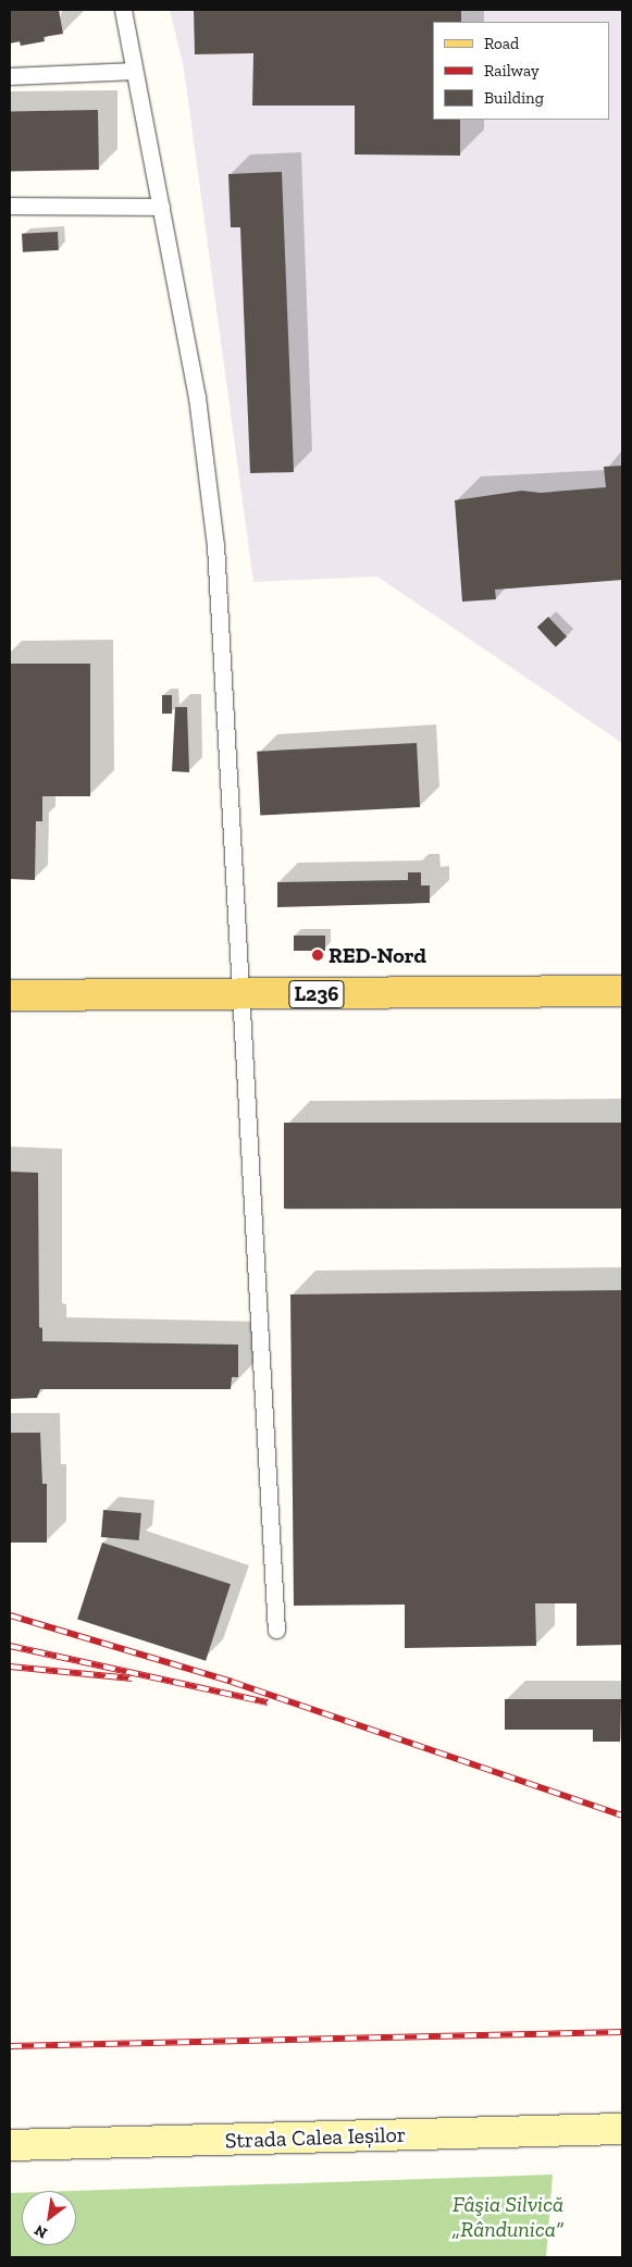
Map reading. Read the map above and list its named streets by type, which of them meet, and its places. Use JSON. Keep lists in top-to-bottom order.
{
  "streets": {
    "main road": ["L236"],
    "street": ["Strada Calea Ieșilor"]
  },
  "parks": ["Fâşia Silvică „Rândunica“"],
  "places": ["RED-Nord"],
  "legend": ["Road", "Railway", "Building"],
  "north": "bottom left"
}
